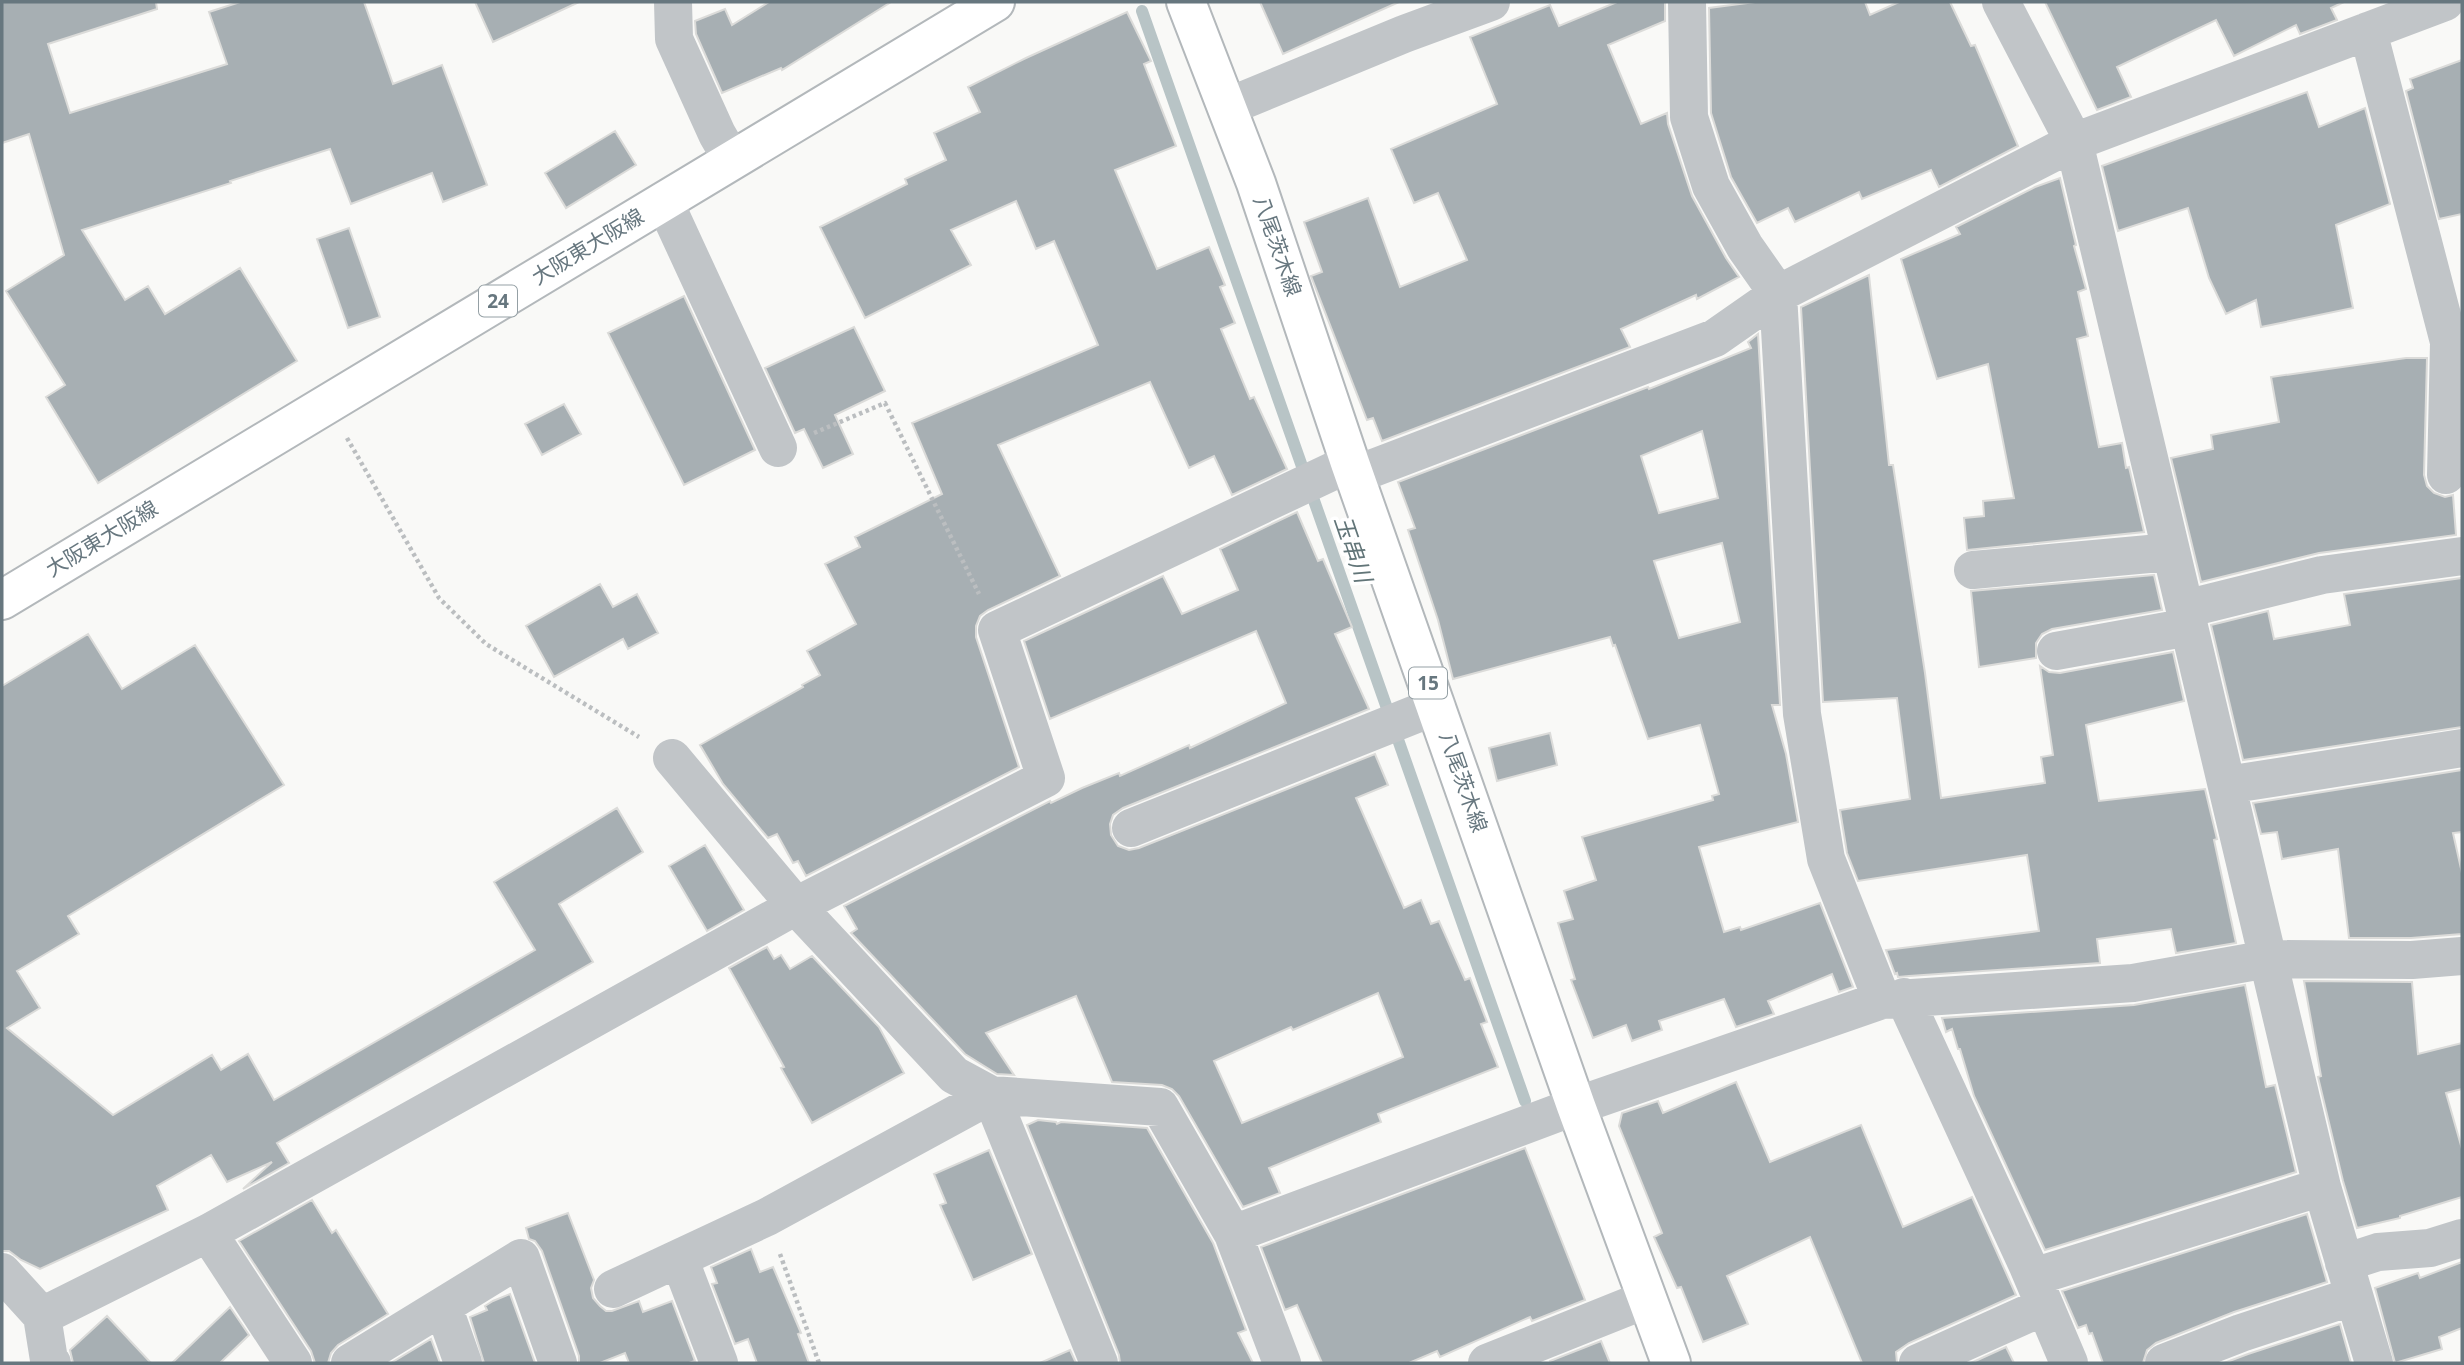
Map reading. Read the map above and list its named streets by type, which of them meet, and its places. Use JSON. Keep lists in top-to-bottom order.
{
  "streets": {
    "main road": [
      "八尾茨木線",
      "大阪東大阪線",
      "24",
      "15"
    ]
  },
  "water": ["玉串川"]
}
